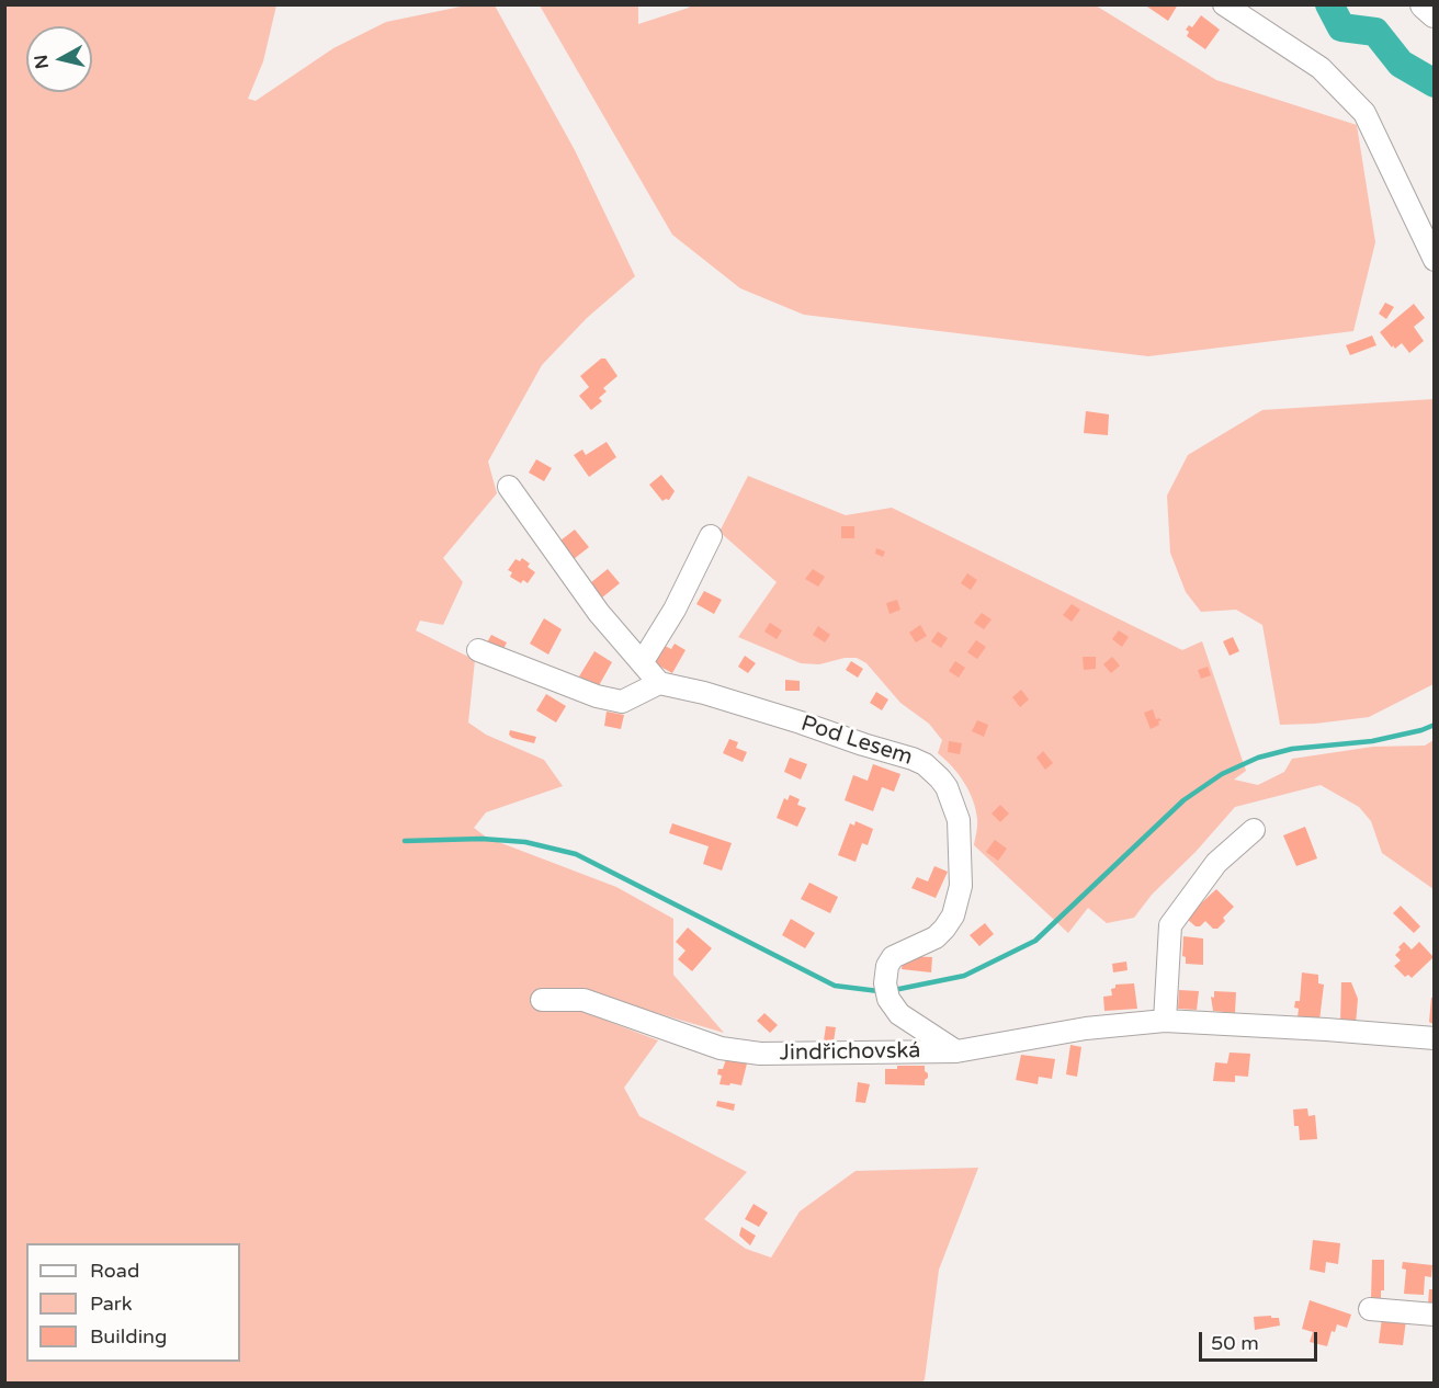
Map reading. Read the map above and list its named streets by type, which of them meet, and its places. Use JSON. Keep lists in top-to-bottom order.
{
  "streets": {
    "street": ["Pod Lesem", "Jindřichovská"]
  },
  "crossings": [
    ["Pod Lesem", "Jindřichovská"]
  ],
  "legend": ["Road", "Park", "Building"],
  "scale_bar": "50 m",
  "north": "left"
}
